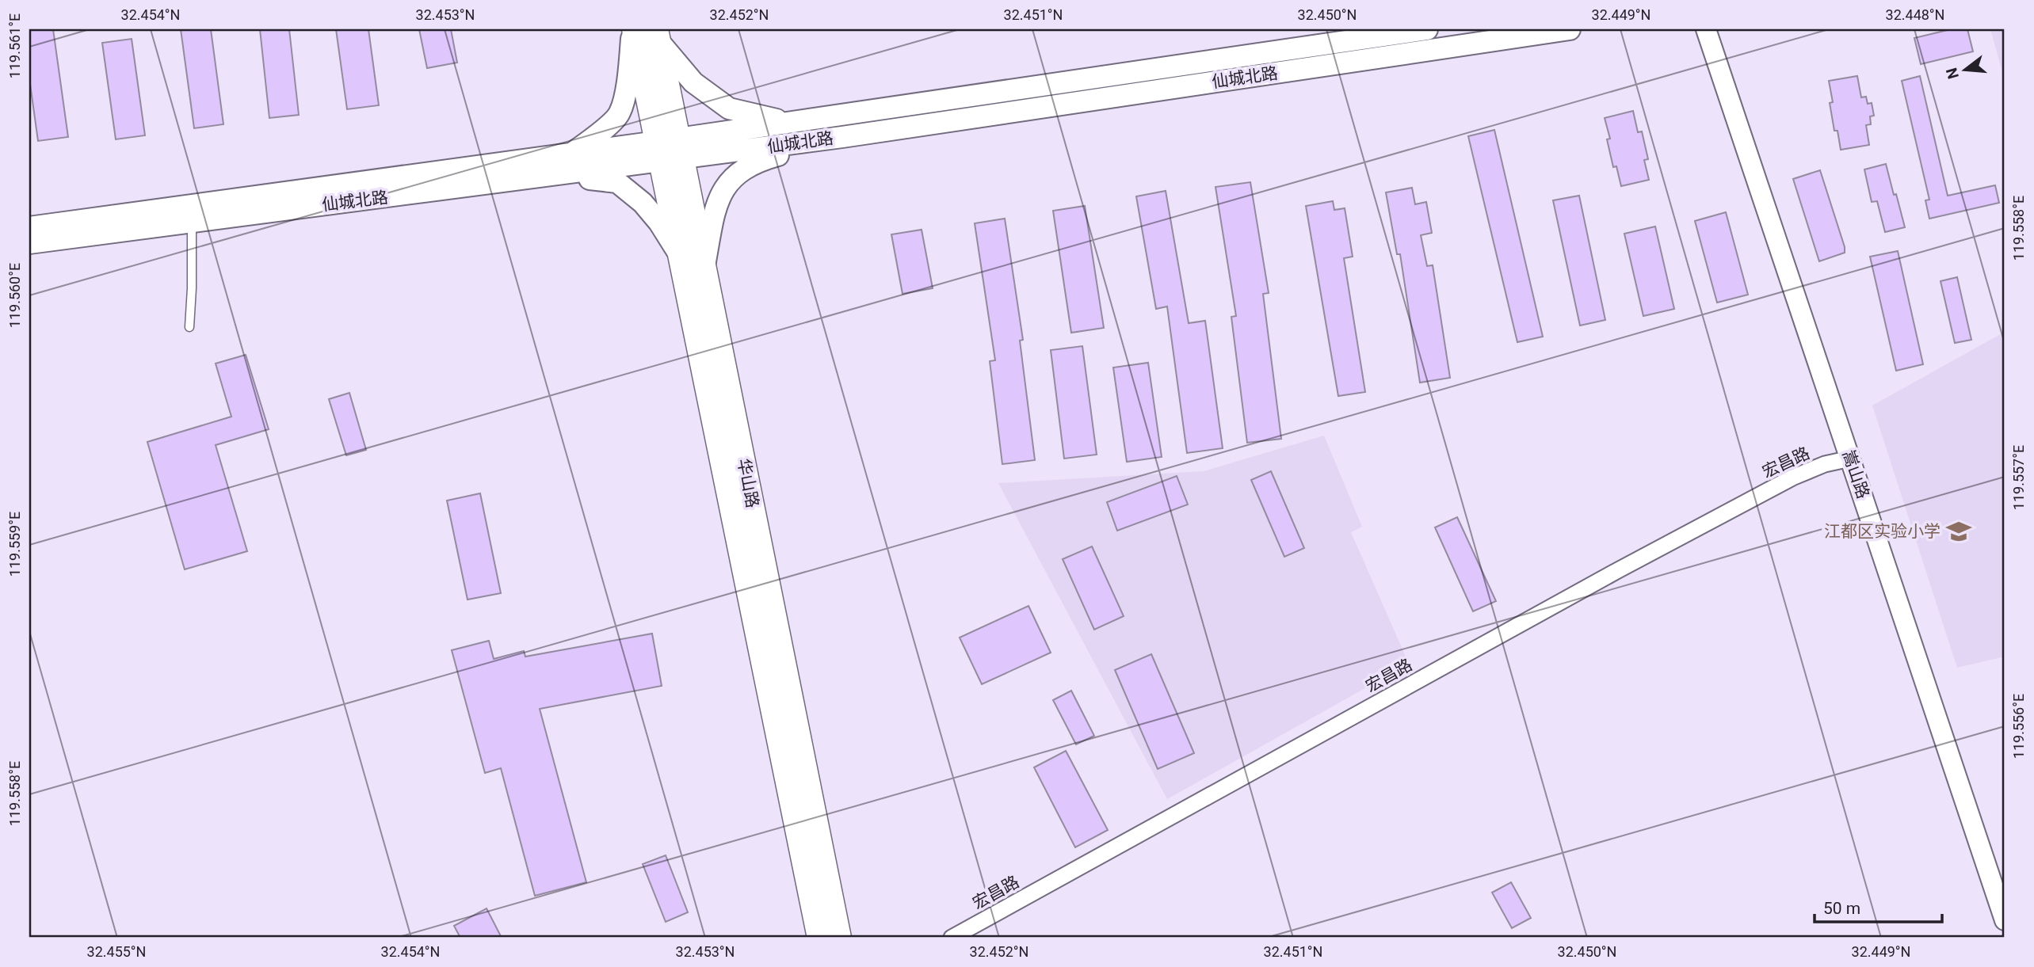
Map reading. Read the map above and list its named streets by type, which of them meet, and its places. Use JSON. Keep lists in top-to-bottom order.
{
  "streets": {
    "main road": ["仙城北路", "华山路"],
    "street": ["宏昌路", "嵩山路"]
  },
  "crossings": [
    ["仙城北路", "华山路"],
    ["宏昌路", "嵩山路"]
  ],
  "places": {
    "school or university": ["江都区实验小学"]
  },
  "scale_bar": "50 m",
  "north": "left",
  "coordinates": [
    "32.454°N",
    "32.453°N",
    "32.452°N",
    "32.451°N",
    "32.450°N",
    "32.449°N",
    "32.448°N",
    "119.561°E",
    "119.558°E",
    "119.560°E",
    "119.557°E",
    "119.559°E",
    "119.556°E",
    "32.455°N"
  ]
}
